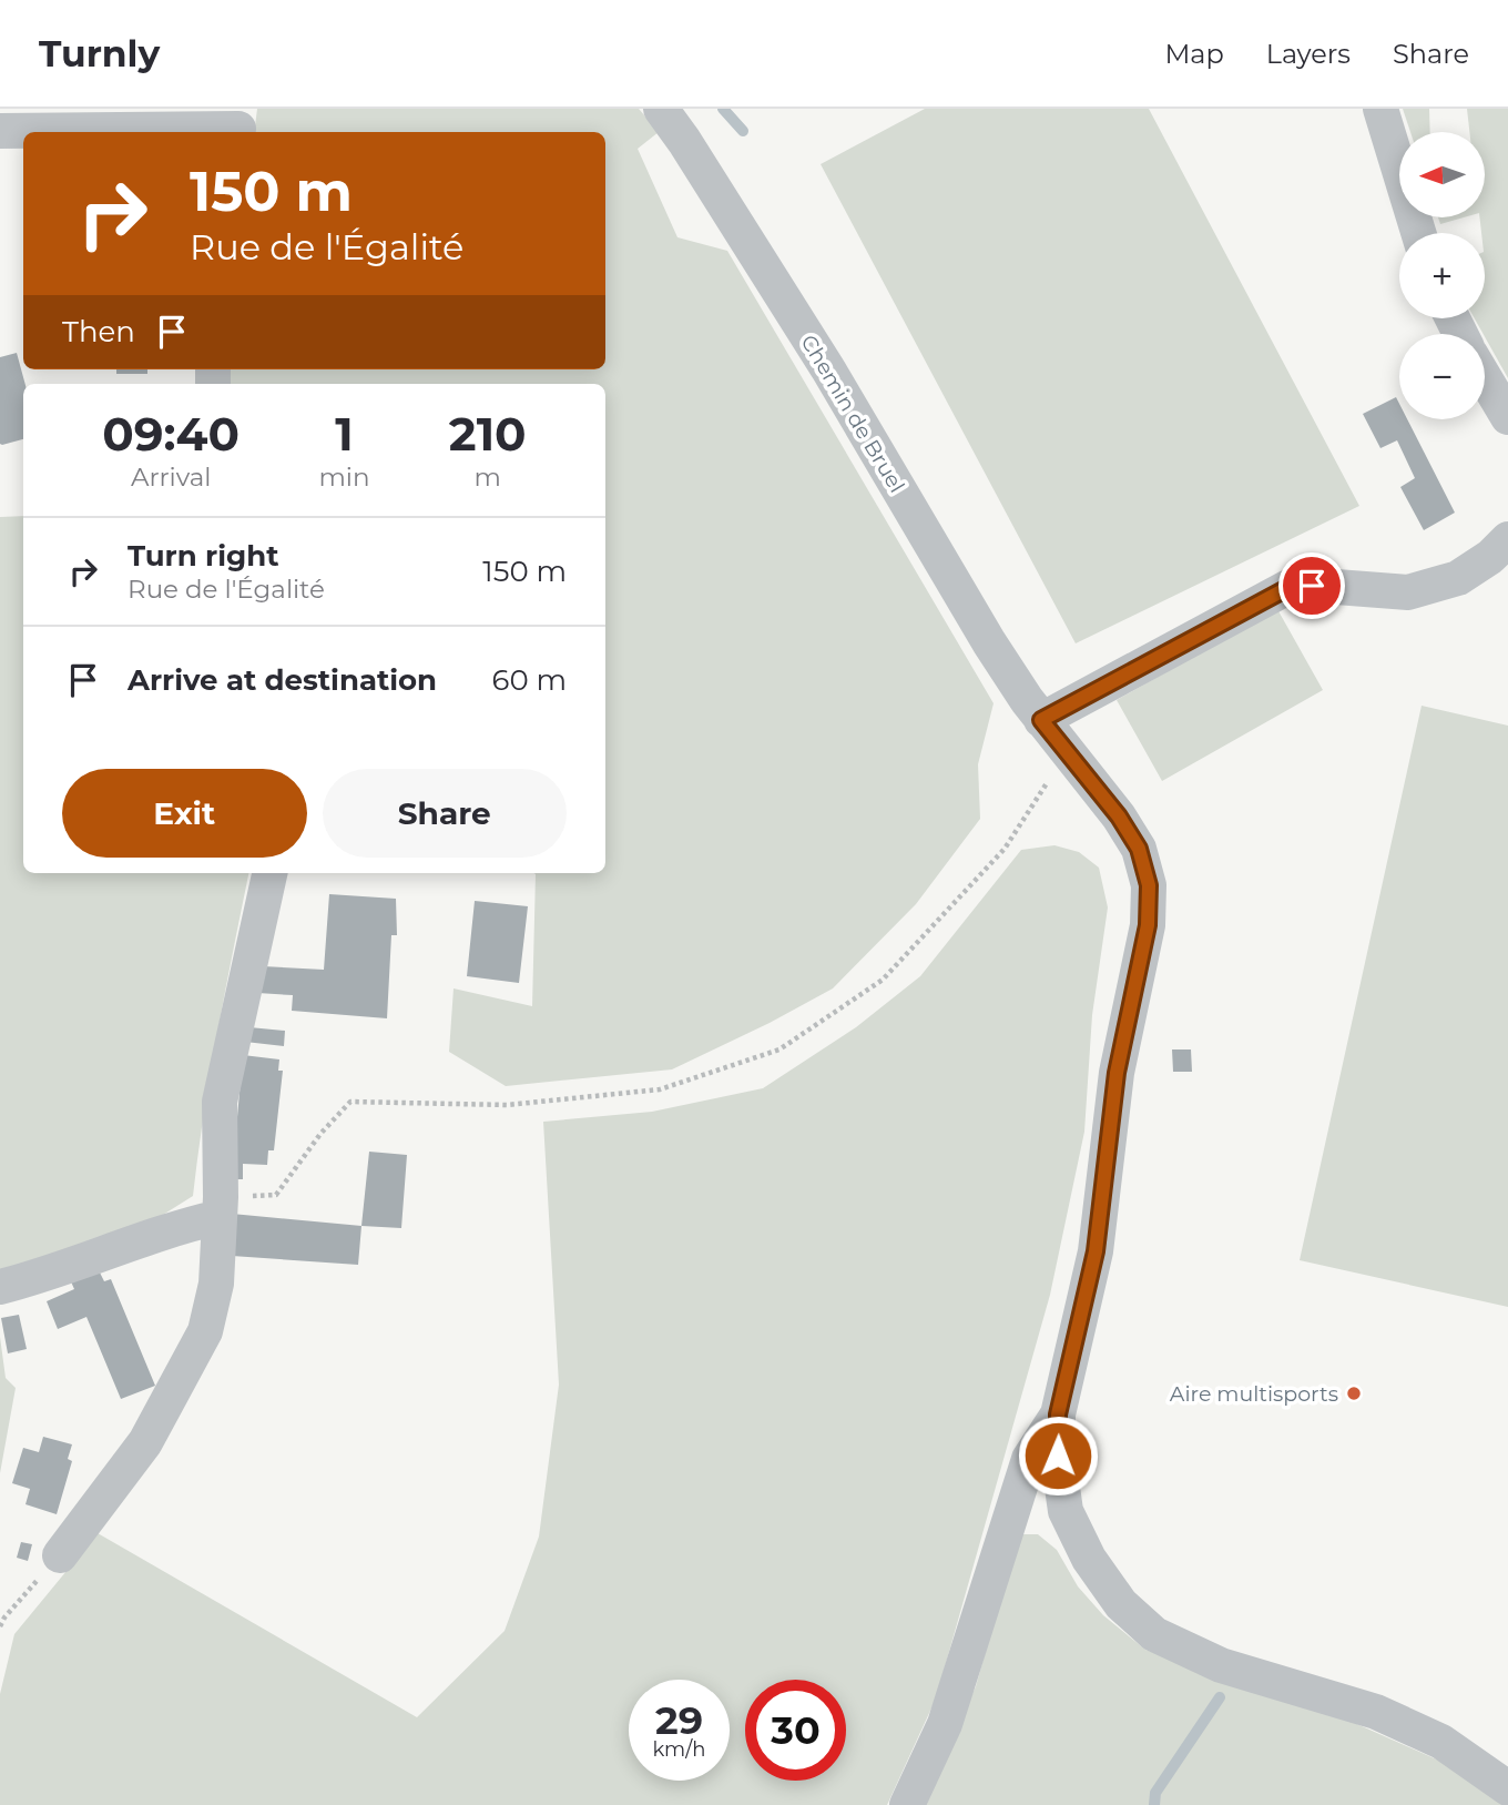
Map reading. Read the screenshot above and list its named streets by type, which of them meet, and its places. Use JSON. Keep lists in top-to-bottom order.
{
  "streets": {
    "street": ["Chemin de Bruel"]
  },
  "places": ["Aire multisports"],
  "north": "left",
  "page": {
    "header": "Turnly",
    "nav": ["Map", "Layers", "Share"],
    "map_buttons": ["+", "−"],
    "turn": ["150 m", "Rue de l'Égalité"],
    "then": "Then",
    "eta": [
      "09:40",
      "Arrival",
      "1",
      "min",
      "210",
      "m"
    ],
    "list": [
      {
        "name": "Turn right",
        "note": "Rue de l'Égalité",
        "value": "150 m"
      },
      {
        "name": "Arrive at destination",
        "value": "60 m"
      }
    ],
    "buttons": ["Exit", "Share"],
    "speed": "29 km/h",
    "limit": "30"
  }
}
